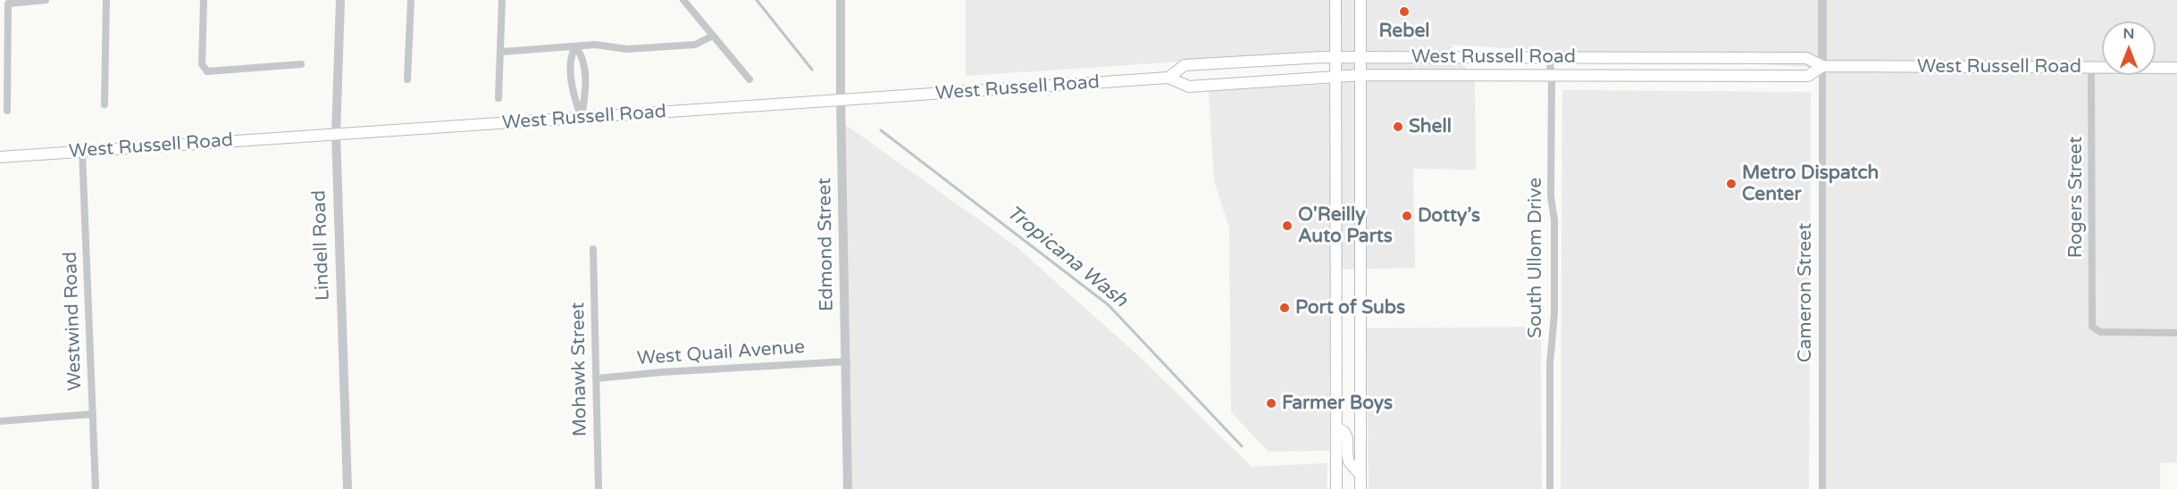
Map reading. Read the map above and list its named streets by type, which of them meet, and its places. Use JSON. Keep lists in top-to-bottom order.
{
  "streets": {
    "main road": ["West Russell Road"],
    "street": [
      "Rogers Street",
      "Edmond Street",
      "Lindell Road",
      "South Ullom Drive",
      "Cameron Street",
      "Westwind Road",
      "West Quail Avenue",
      "Mohawk Street"
    ]
  },
  "crossings": [
    ["West Russell Road", "Rogers Street"],
    ["West Russell Road", "Edmond Street"],
    ["West Russell Road", "Lindell Road"],
    ["West Russell Road", "South Ullom Drive"],
    ["West Russell Road", "Cameron Street"],
    ["West Russell Road", "Westwind Road"],
    ["Edmond Street", "West Quail Avenue"],
    ["West Quail Avenue", "Mohawk Street"]
  ],
  "water": ["Tropicana Wash"],
  "places": [
    "Rebel",
    "Shell",
    "Metro Dispatch Center",
    "Dotty’s",
    "O'Reilly Auto Parts",
    "Port of Subs",
    "Farmer Boys"
  ],
  "north": "top"
}
